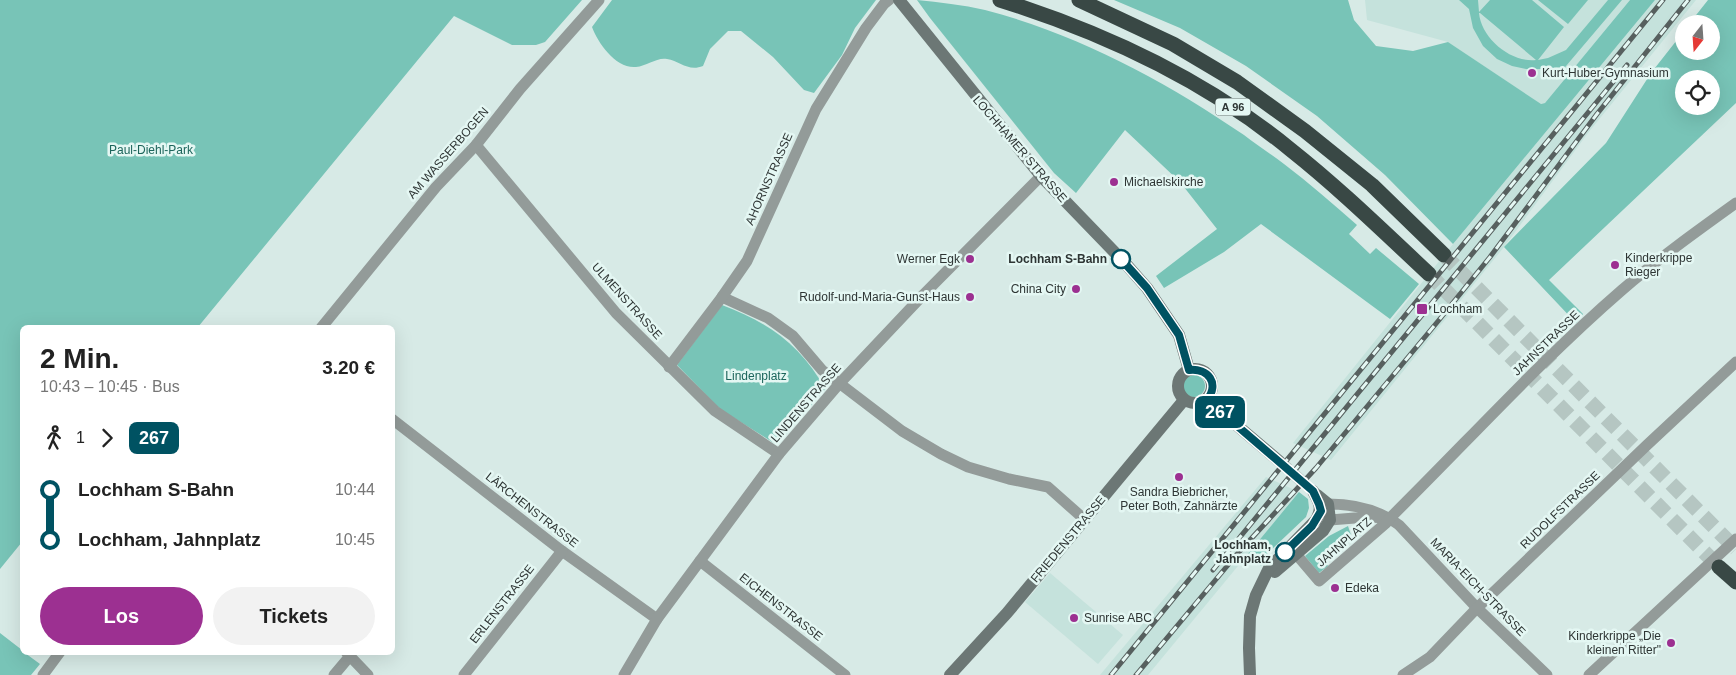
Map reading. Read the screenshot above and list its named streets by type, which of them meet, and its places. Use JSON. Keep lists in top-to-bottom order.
{
  "streets": {
    "highway": ["A 96"],
    "street": [
      "LOCHHAMER STRASSE",
      "AM WASSERBOGEN",
      "AHORNSTRASSE",
      "ULMENSTRASSE",
      "JAHNSTRASSE",
      "LINDENSTRASSE",
      "LÄRCHENSTRASSE",
      "RUDOLFSTRASSE",
      "FRIEDENSTRASSE",
      "JAHNPLATZ",
      "MARIA-EICH-STRASSE",
      "ERLENSTRASSE",
      "EICHENSTRASSE"
    ]
  },
  "crossings": [
    ["LOCHHAMER STRASSE", "LINDENSTRASSE"],
    ["LOCHHAMER STRASSE", "FRIEDENSTRASSE"],
    ["AM WASSERBOGEN", "ULMENSTRASSE"],
    ["AHORNSTRASSE", "ULMENSTRASSE"],
    ["ULMENSTRASSE", "LINDENSTRASSE"],
    ["JAHNSTRASSE", "JAHNPLATZ"],
    ["JAHNSTRASSE", "MARIA-EICH-STRASSE"],
    ["LINDENSTRASSE", "LÄRCHENSTRASSE"],
    ["LINDENSTRASSE", "EICHENSTRASSE"],
    ["LÄRCHENSTRASSE", "ERLENSTRASSE"],
    ["RUDOLFSTRASSE", "MARIA-EICH-STRASSE"],
    ["JAHNPLATZ", "MARIA-EICH-STRASSE"]
  ],
  "parks": ["Paul-Diehl-Park", "Lindenplatz"],
  "places": {
    "other": [
      "Kurt-Huber-Gymnasium",
      "Michaelskirche",
      "Werner Egk",
      "Lochham S-Bahn",
      "Kinderkrippe Rieger",
      "China City",
      "Rudolf-und-Maria-Gunst-Haus",
      "Sandra Biebricher, Peter Both, Zahnärzte",
      "Lochham, Jahnplatz",
      "Edeka",
      "Sunrise ABC",
      "Kinderkrippe „Die kleinen Ritter\""
    ],
    "transit": ["Lochham"]
  },
  "lines": ["bus line 267"],
  "north": "bottom",
  "page": {
    "on_map": "267",
    "heading": ["2 Min.", "10:43 – 10:45 · Bus", "3.20 €"],
    "legs": ["1", "267"],
    "list": [
      {
        "name": "Lochham S-Bahn",
        "value": "10:44"
      },
      {
        "name": "Lochham, Jahnplatz",
        "value": "10:45"
      }
    ],
    "buttons": ["Los", "Tickets"]
  }
}
